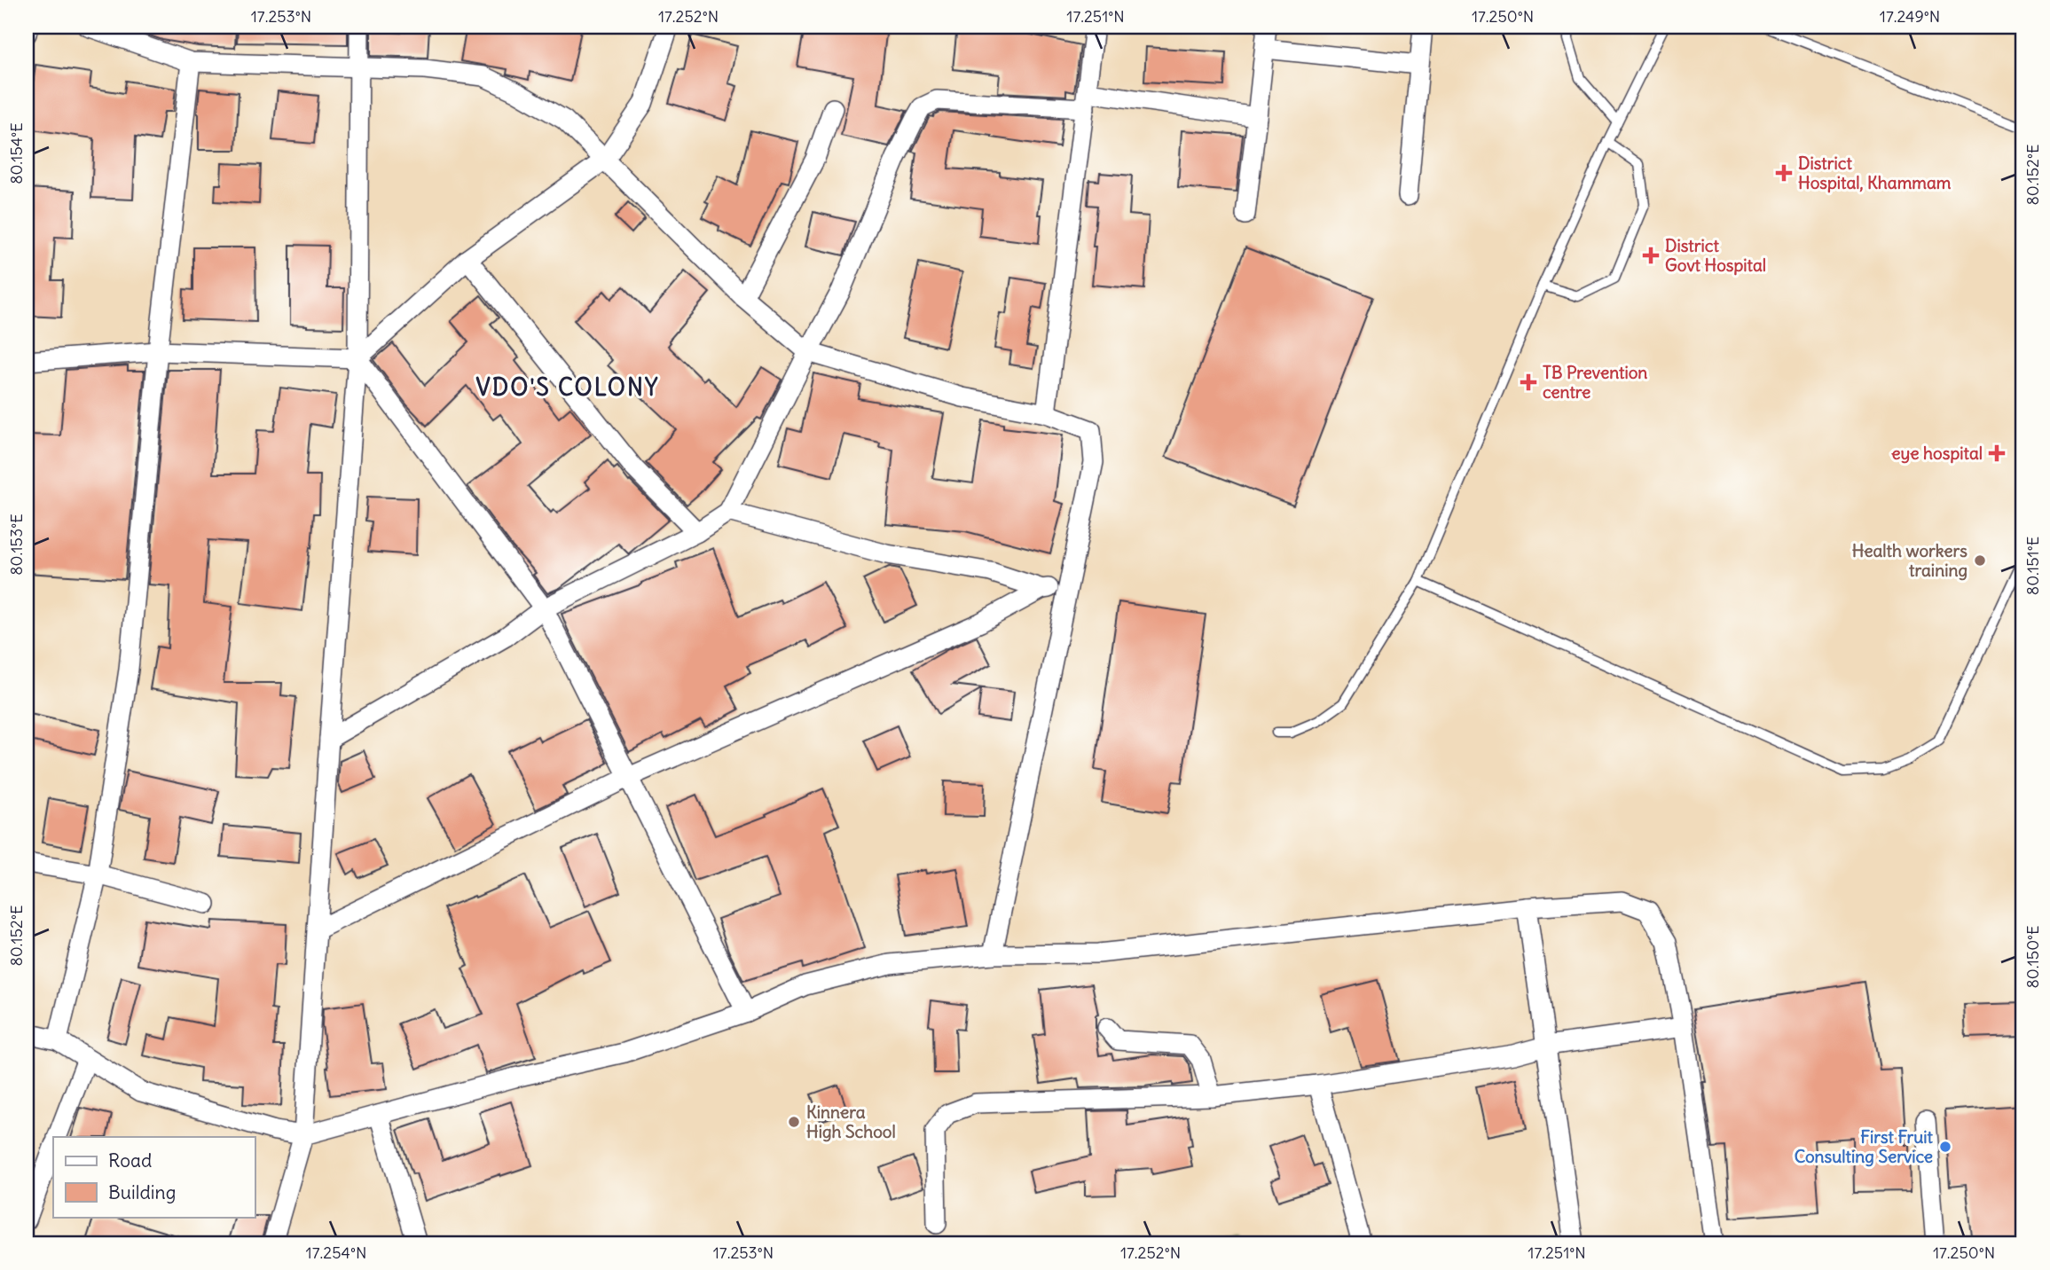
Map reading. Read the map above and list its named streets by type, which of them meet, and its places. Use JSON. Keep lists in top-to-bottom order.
{
  "districts": ["VDO'S COLONY"],
  "places": {
    "health": [
      "District Hospital, Khammam",
      "District Govt Hospital",
      "TB Prevention centre",
      "eye hospital"
    ],
    "other": ["Health workers training", "Kinnera High School", "First Fruit Consulting Service"]
  },
  "legend": ["Road", "Building"],
  "coordinates": [
    "17.253°N",
    "17.252°N",
    "17.251°N",
    "17.250°N",
    "17.249°N",
    "80.154°E",
    "80.152°E",
    "80.153°E",
    "80.151°E",
    "80.150°E",
    "17.254°N"
  ]
}
